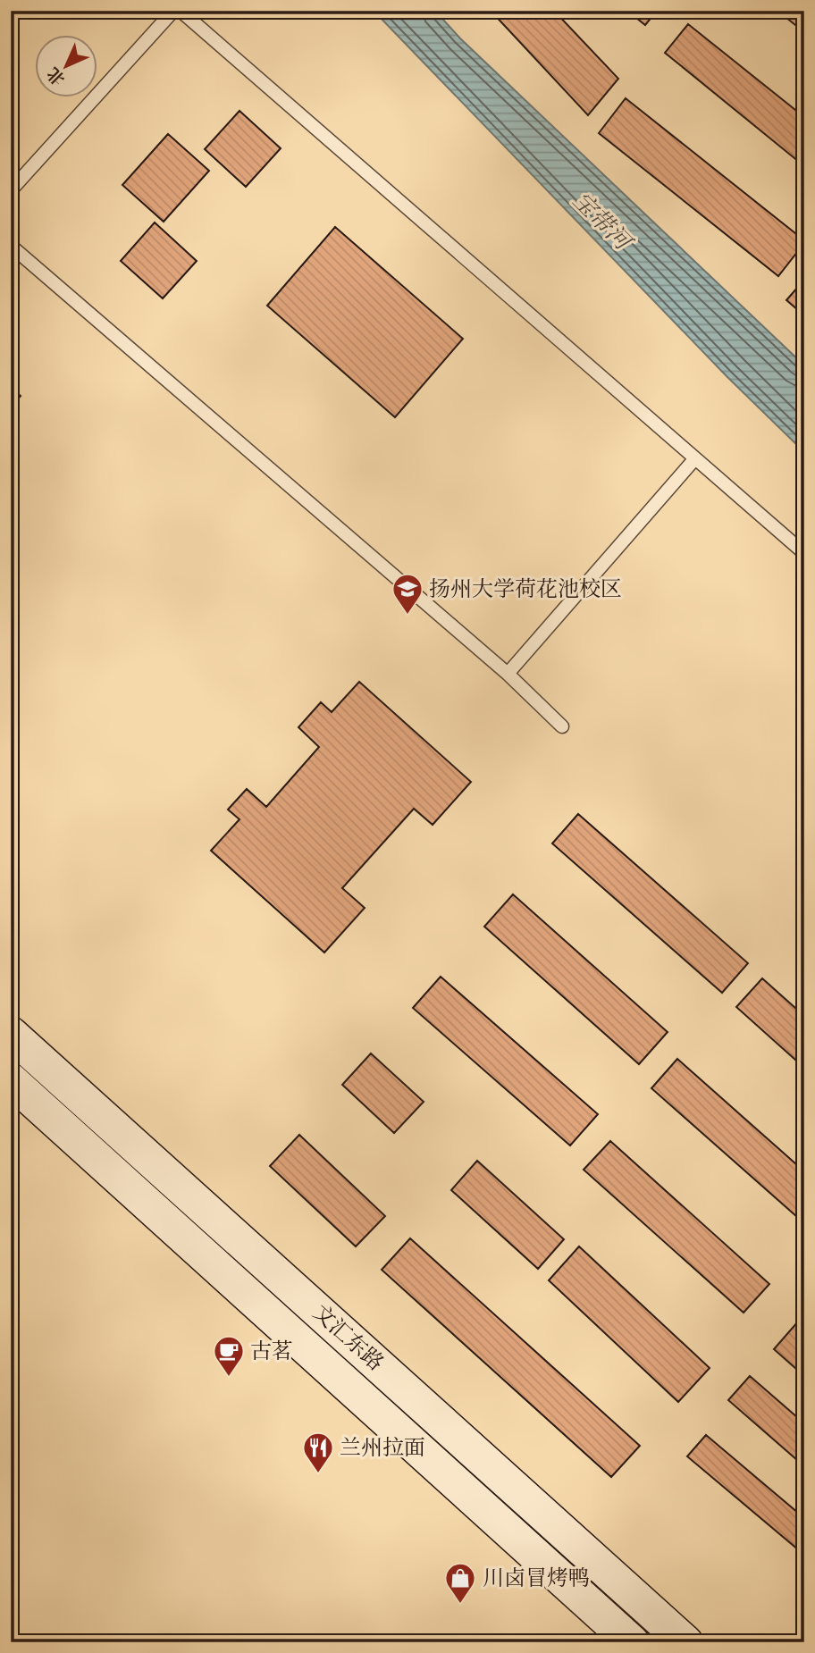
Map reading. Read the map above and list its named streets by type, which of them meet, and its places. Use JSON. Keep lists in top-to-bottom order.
{
  "streets": {
    "main road": ["文汇东路"]
  },
  "water": ["宝带河"],
  "places": {
    "school or university": ["扬州大学荷花池校区"],
    "cafe": ["古茗"],
    "restaurant": ["兰州拉面"],
    "shop": ["川卤冒烤鸭"]
  },
  "north": "bottom left"
}
